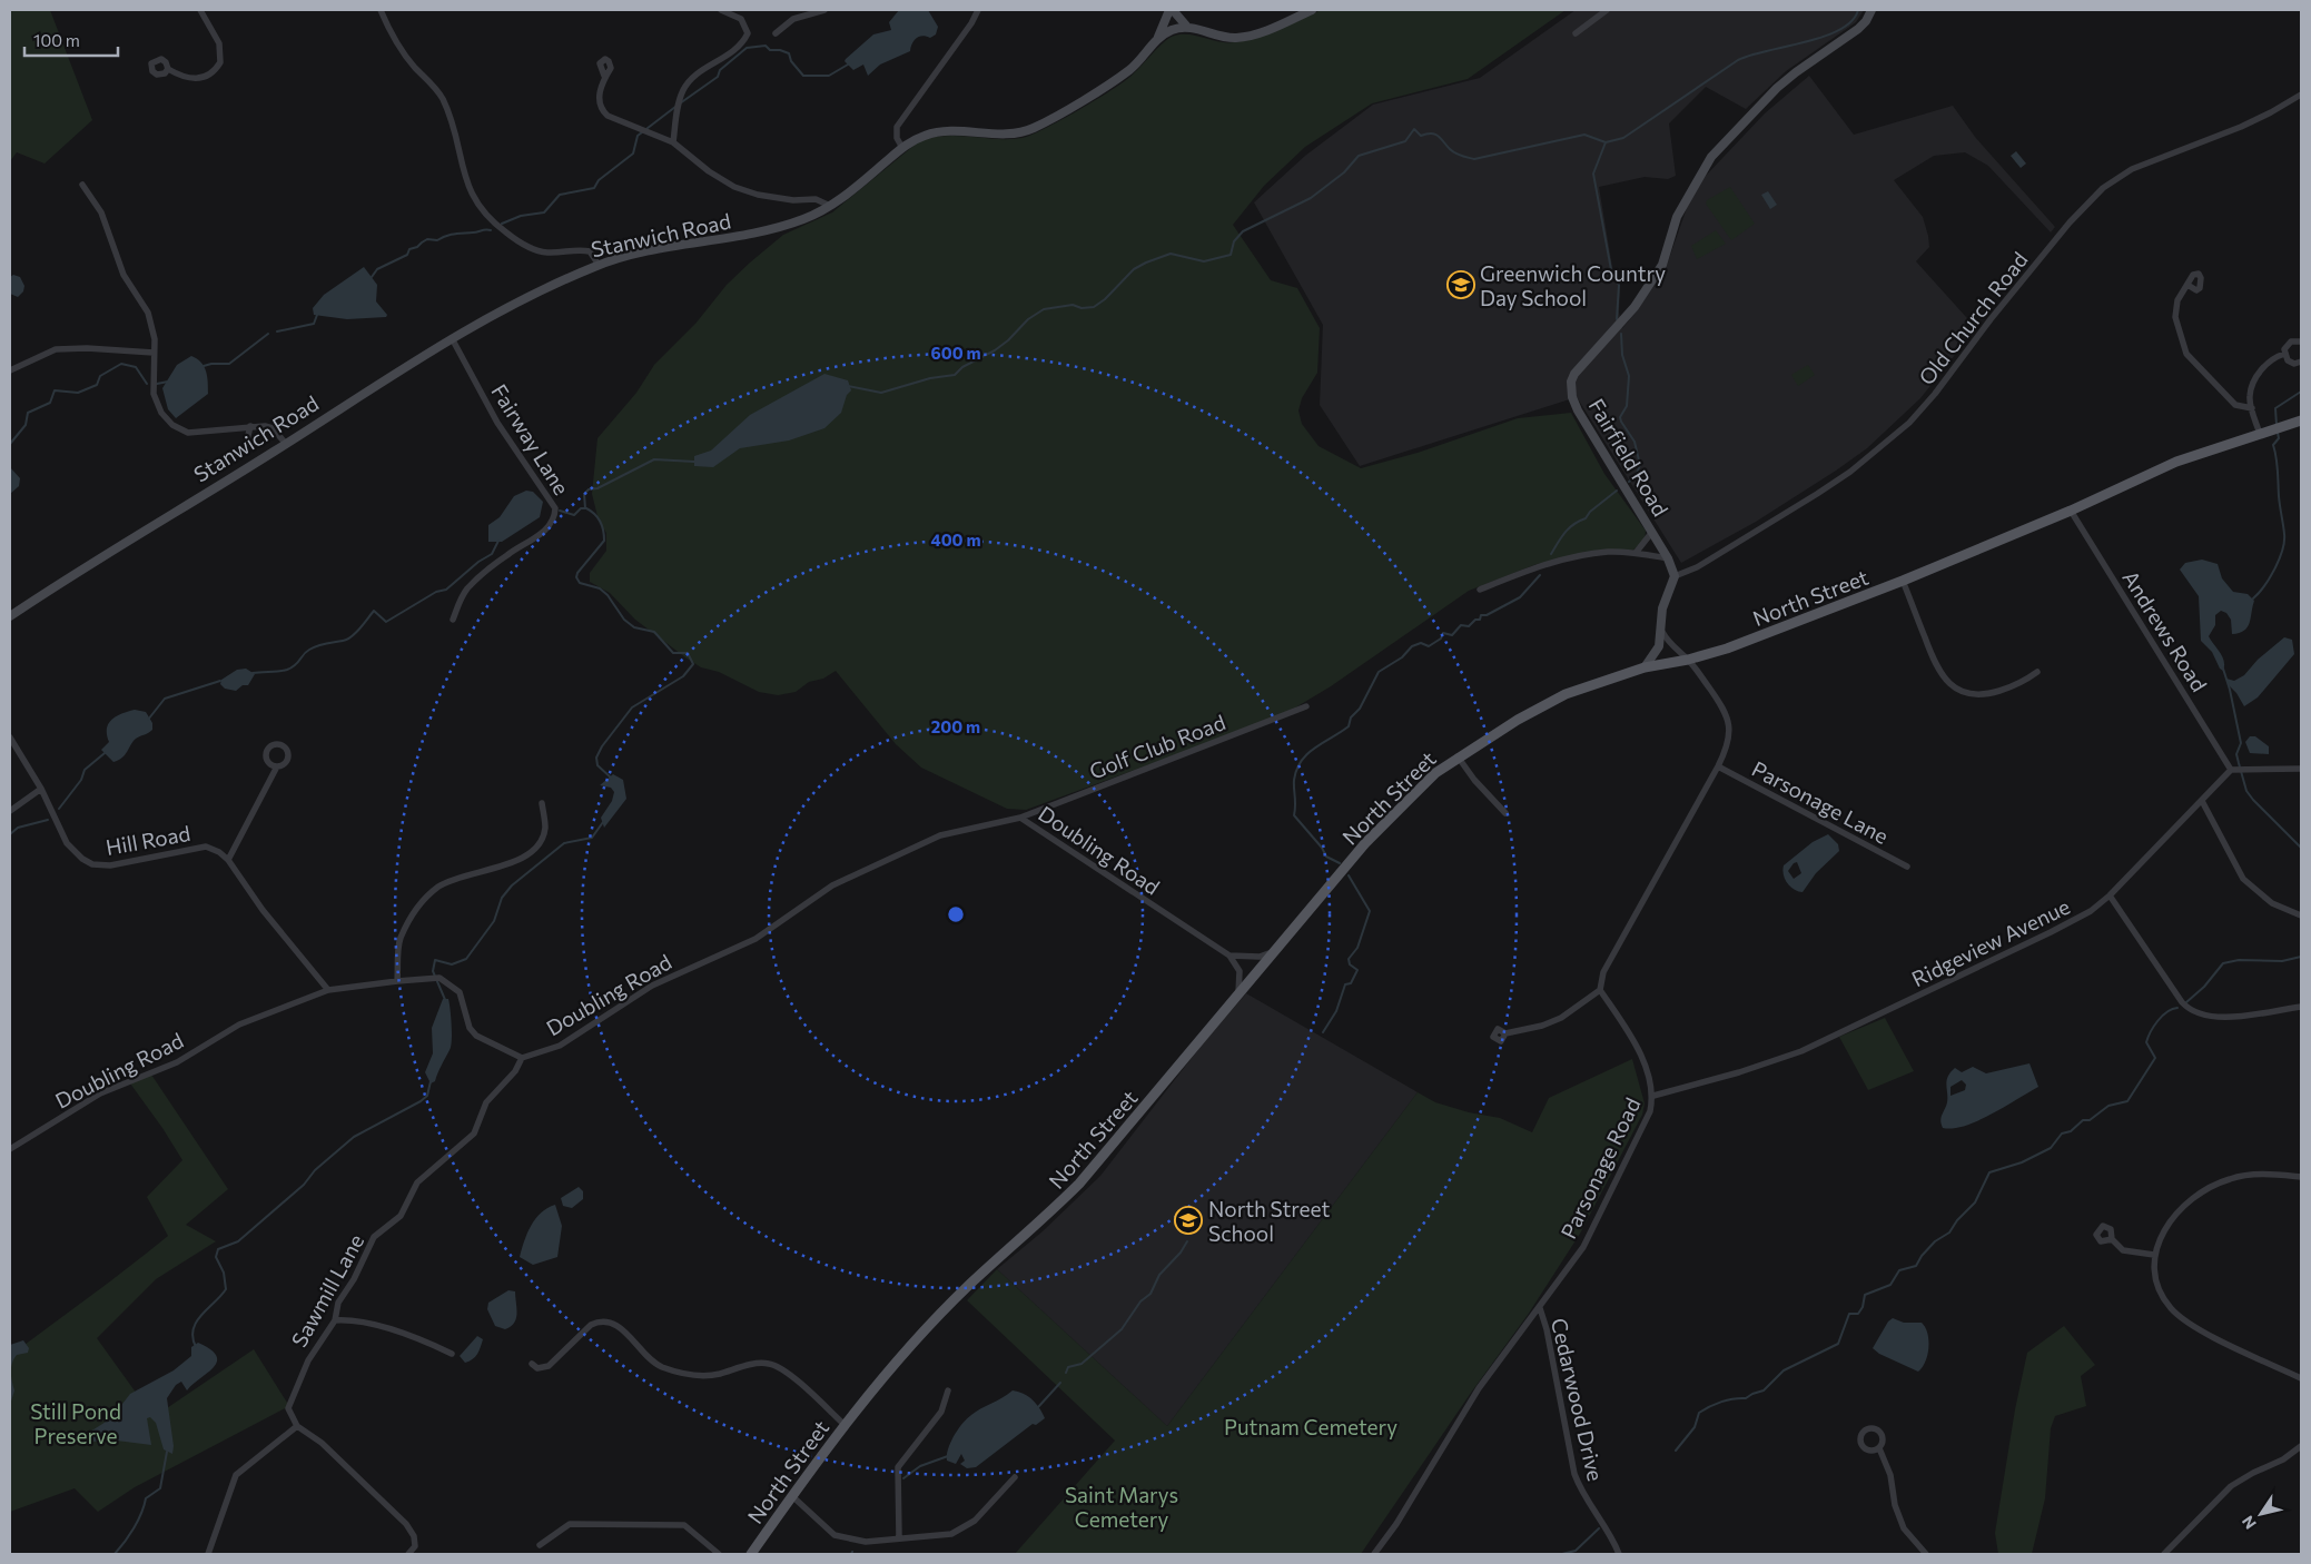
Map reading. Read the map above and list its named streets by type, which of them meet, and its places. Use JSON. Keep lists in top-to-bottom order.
{
  "streets": {
    "main road": ["North Street"],
    "street": [
      "Stanwich Road",
      "Old Church Road",
      "Fairway Lane",
      "Fairfield Road",
      "Andrews Road",
      "Golf Club Road",
      "Parsonage Lane",
      "Hill Road",
      "Doubling Road",
      "Ridgeview Avenue",
      "Parsonage Road",
      "Sawmill Lane",
      "Cedarwood Drive"
    ]
  },
  "crossings": [
    ["Stanwich Road", "Fairway Lane"],
    ["Old Church Road", "Fairfield Road"],
    ["North Street", "Andrews Road"],
    ["Andrews Road", "Ridgeview Avenue"],
    ["Golf Club Road", "Doubling Road"],
    ["Hill Road", "Doubling Road"],
    ["Doubling Road", "Sawmill Lane"],
    ["Ridgeview Avenue", "Parsonage Road"],
    ["Parsonage Road", "Cedarwood Drive"]
  ],
  "parks": ["Still Pond Preserve", "Putnam Cemetery", "Saint Marys Cemetery"],
  "places": {
    "school or university": ["Greenwich Country Day School", "North Street School"]
  },
  "scale_bar": "100 m",
  "north": "bottom left",
  "rings": ["600 m", "400 m", "200 m"]
}
